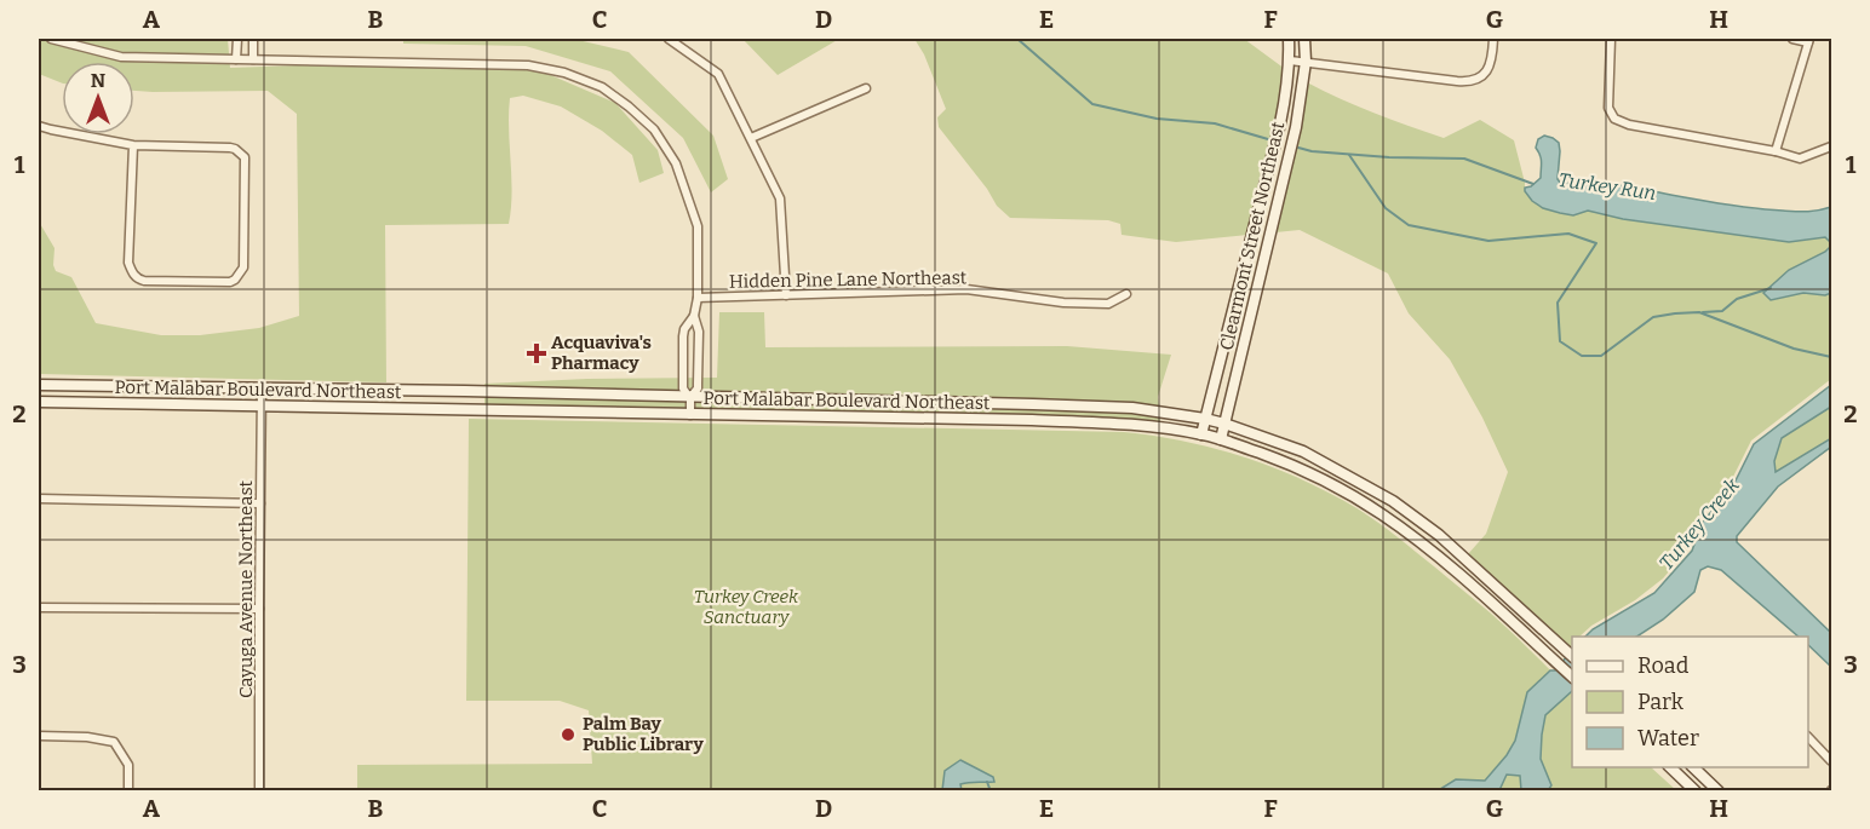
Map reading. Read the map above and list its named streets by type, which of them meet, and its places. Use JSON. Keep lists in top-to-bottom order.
{
  "streets": {
    "street": [
      "Clearmont Street Northeast",
      "Hidden Pine Lane Northeast",
      "Port Malabar Boulevard Northeast",
      "Cayuga Avenue Northeast"
    ]
  },
  "crossings": [
    ["Clearmont Street Northeast", "Port Malabar Boulevard Northeast"],
    ["Port Malabar Boulevard Northeast", "Cayuga Avenue Northeast"]
  ],
  "water": ["Turkey Run", "Turkey Creek"],
  "parks": ["Turkey Creek Sanctuary"],
  "places": {
    "health": ["Acquaviva's Pharmacy"],
    "other": ["Palm Bay Public Library"]
  },
  "legend": ["Road", "Park", "Water"],
  "north": "top",
  "grid": {
    "columns": [
      "A",
      "B",
      "C",
      "D",
      "E",
      "F",
      "G",
      "H"
    ],
    "rows": ["1", "2", "3"]
  }
}
